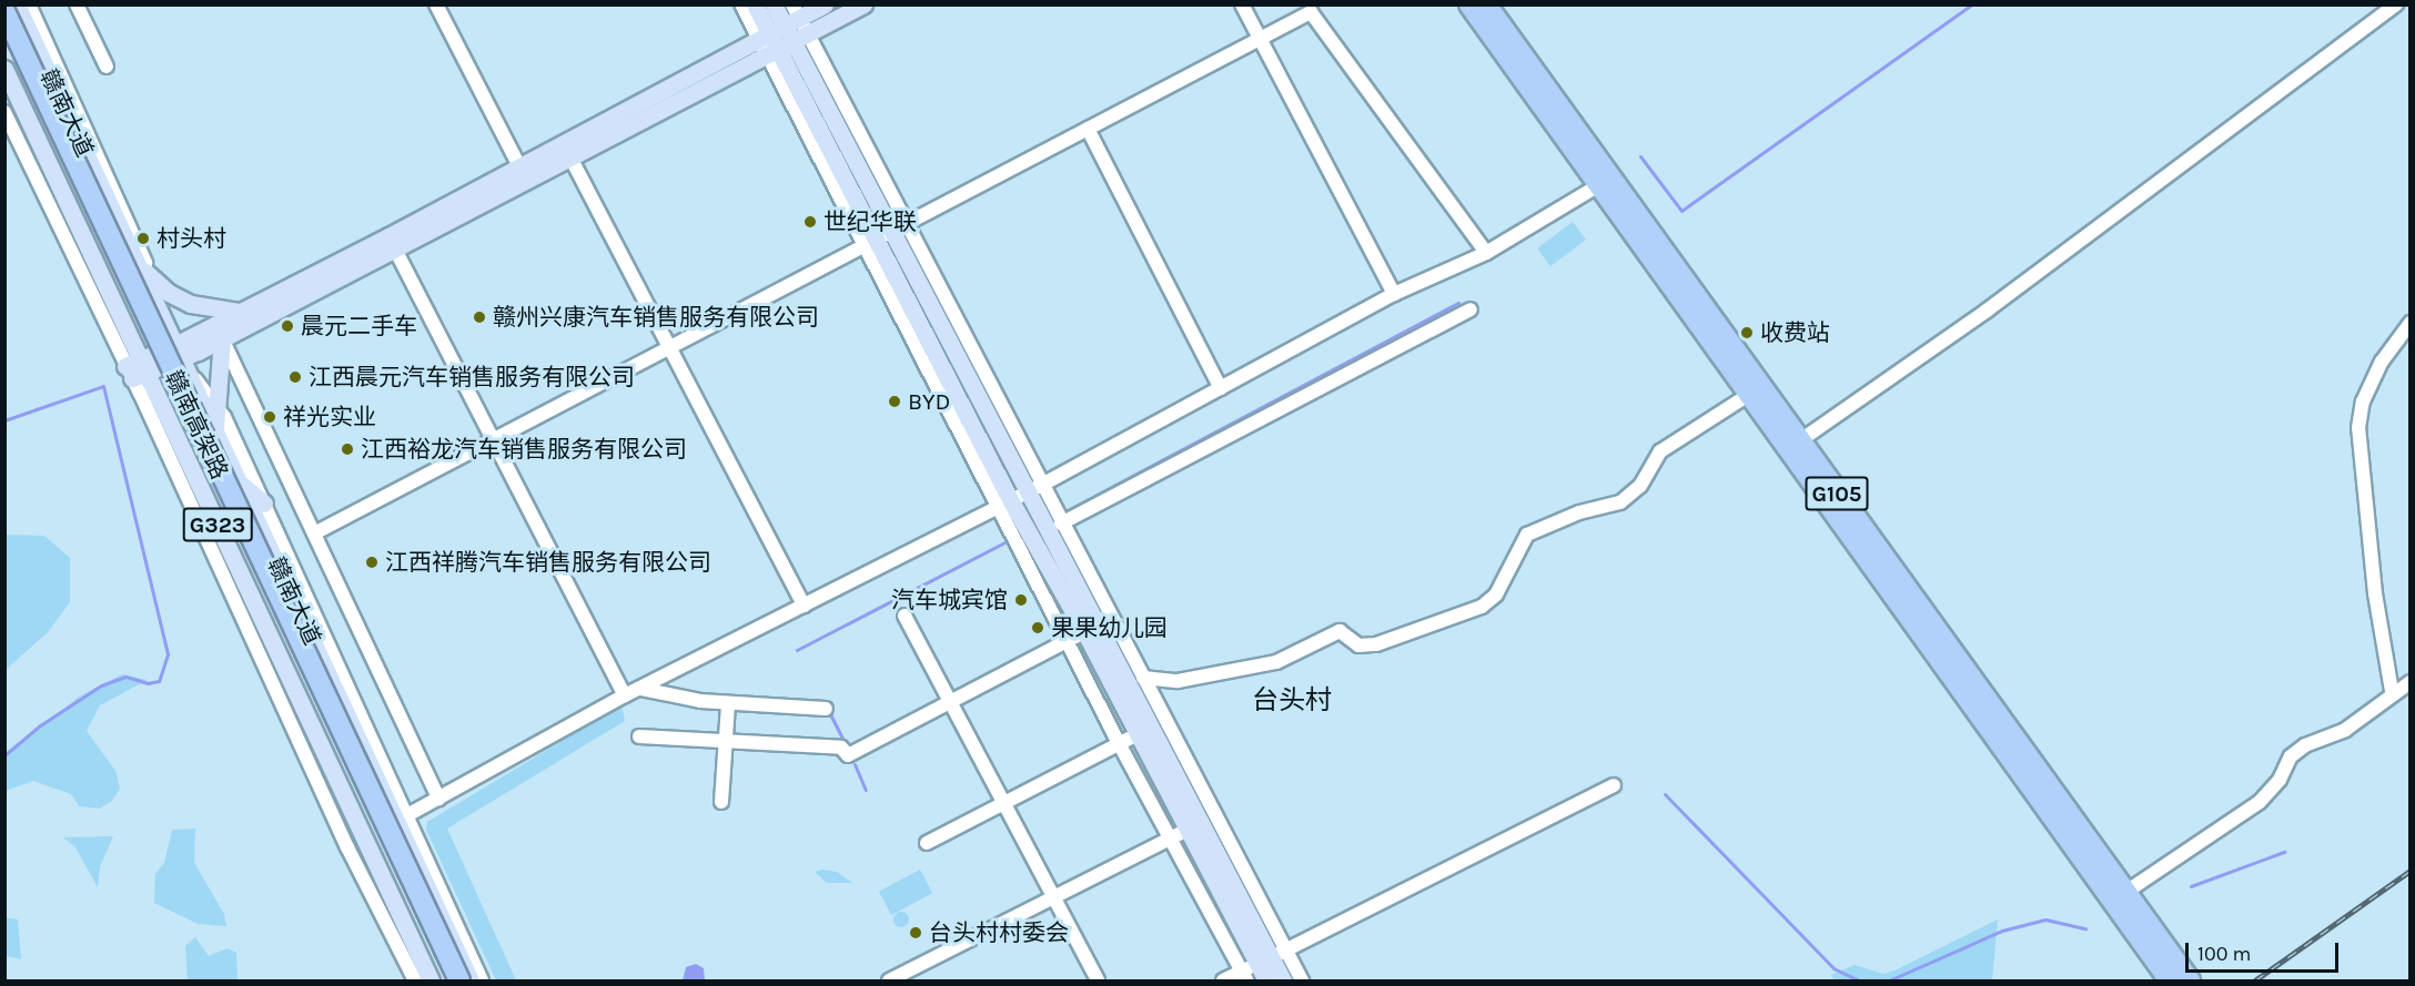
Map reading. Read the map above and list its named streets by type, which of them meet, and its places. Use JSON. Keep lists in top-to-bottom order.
{
  "streets": {
    "highway": ["赣南高架路", "G105"],
    "main road": ["赣南大道", "G323"]
  },
  "districts": ["台头村"],
  "places": [
    "世纪华联",
    "村头村",
    "赣州兴康汽车销售服务有限公司",
    "晨元二手车",
    "收费站",
    "江西晨元汽车销售服务有限公司",
    "BYD",
    "祥光实业",
    "江西裕龙汽车销售服务有限公司",
    "江西祥腾汽车销售服务有限公司",
    "汽车城宾馆",
    "果果幼儿园",
    "台头村村委会"
  ],
  "scale_bar": "100 m"
}
